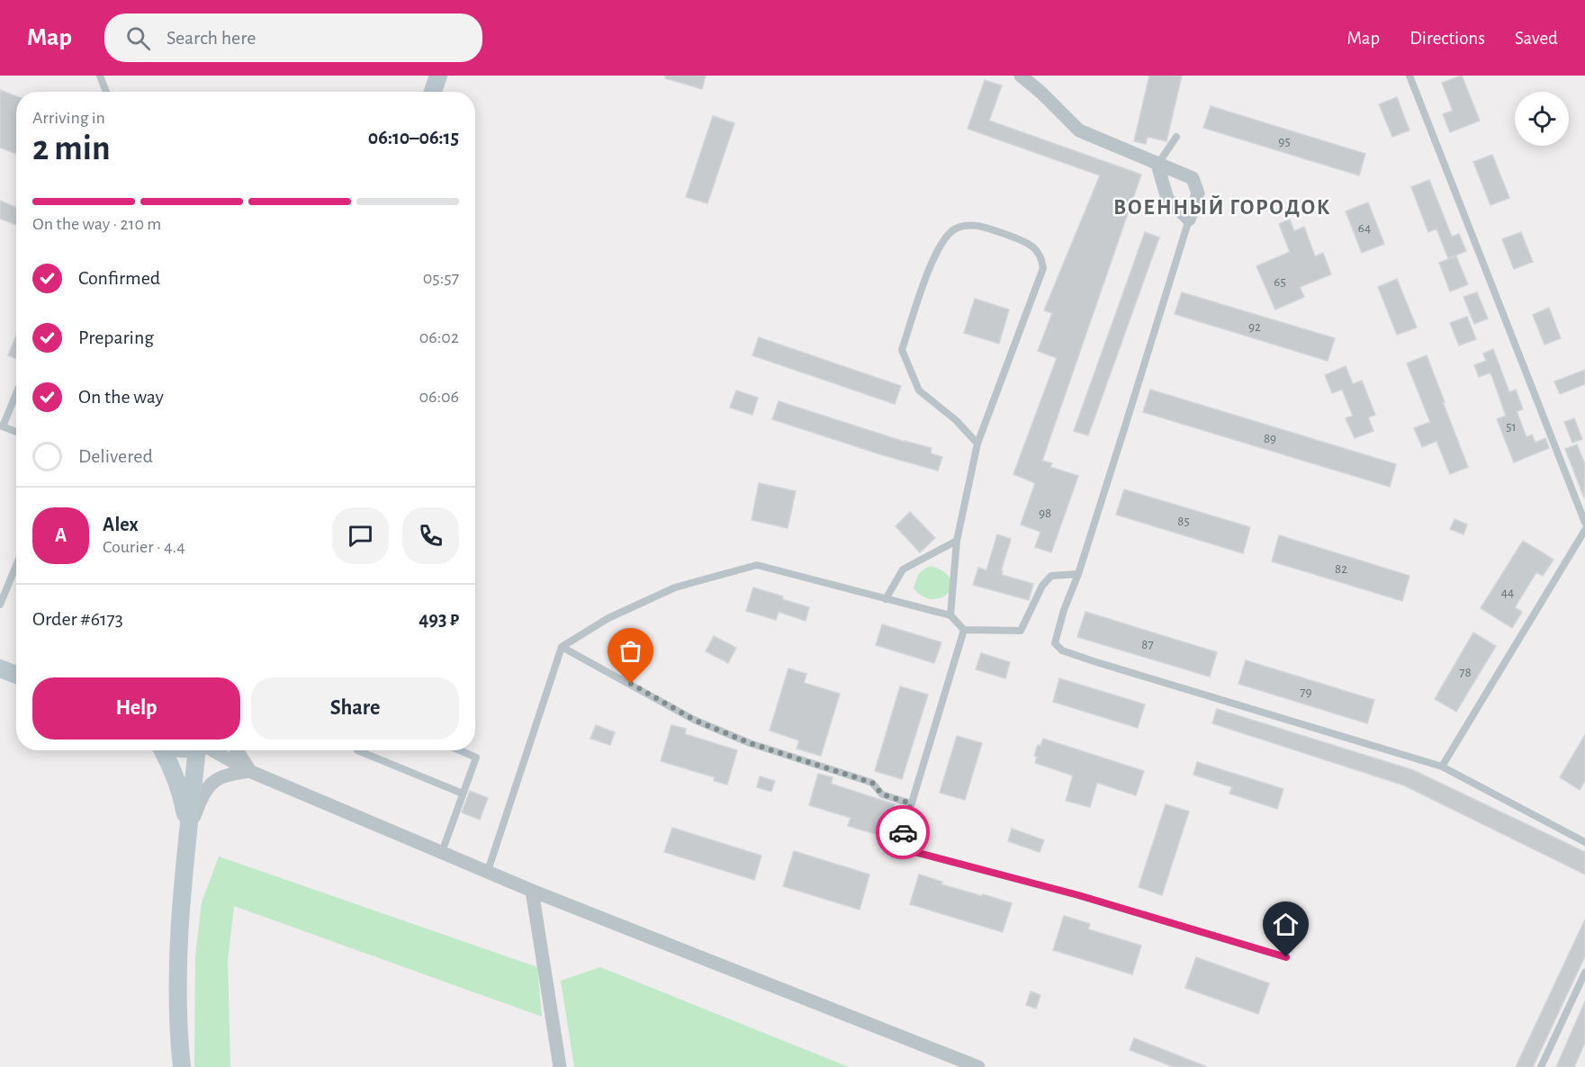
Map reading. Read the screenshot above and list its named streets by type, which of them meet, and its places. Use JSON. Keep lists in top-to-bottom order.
{
  "districts": ["ВОЕННЫЙ ГОРОДОК"],
  "house_numbers": [
    "95",
    "64",
    "65",
    "92",
    "51",
    "89",
    "98",
    "85",
    "82",
    "44",
    "87",
    "78",
    "79"
  ],
  "page": {
    "header": "Map",
    "search": "Search here",
    "nav": ["Map", "Directions", "Saved"],
    "heading": ["2 min", "Arriving in", "06:10–06:15"],
    "panel": [
      "Alex",
      "Courier · 4.4",
      "Order #6173",
      "493 ₽"
    ],
    "bar": "On the way · 210 m",
    "list": [
      ["Confirmed", "05:57"],
      ["Preparing", "06:02"],
      ["On the way", "06:06"],
      "Delivered"
    ],
    "round": "A",
    "buttons": ["Help", "Share"]
  }
}
